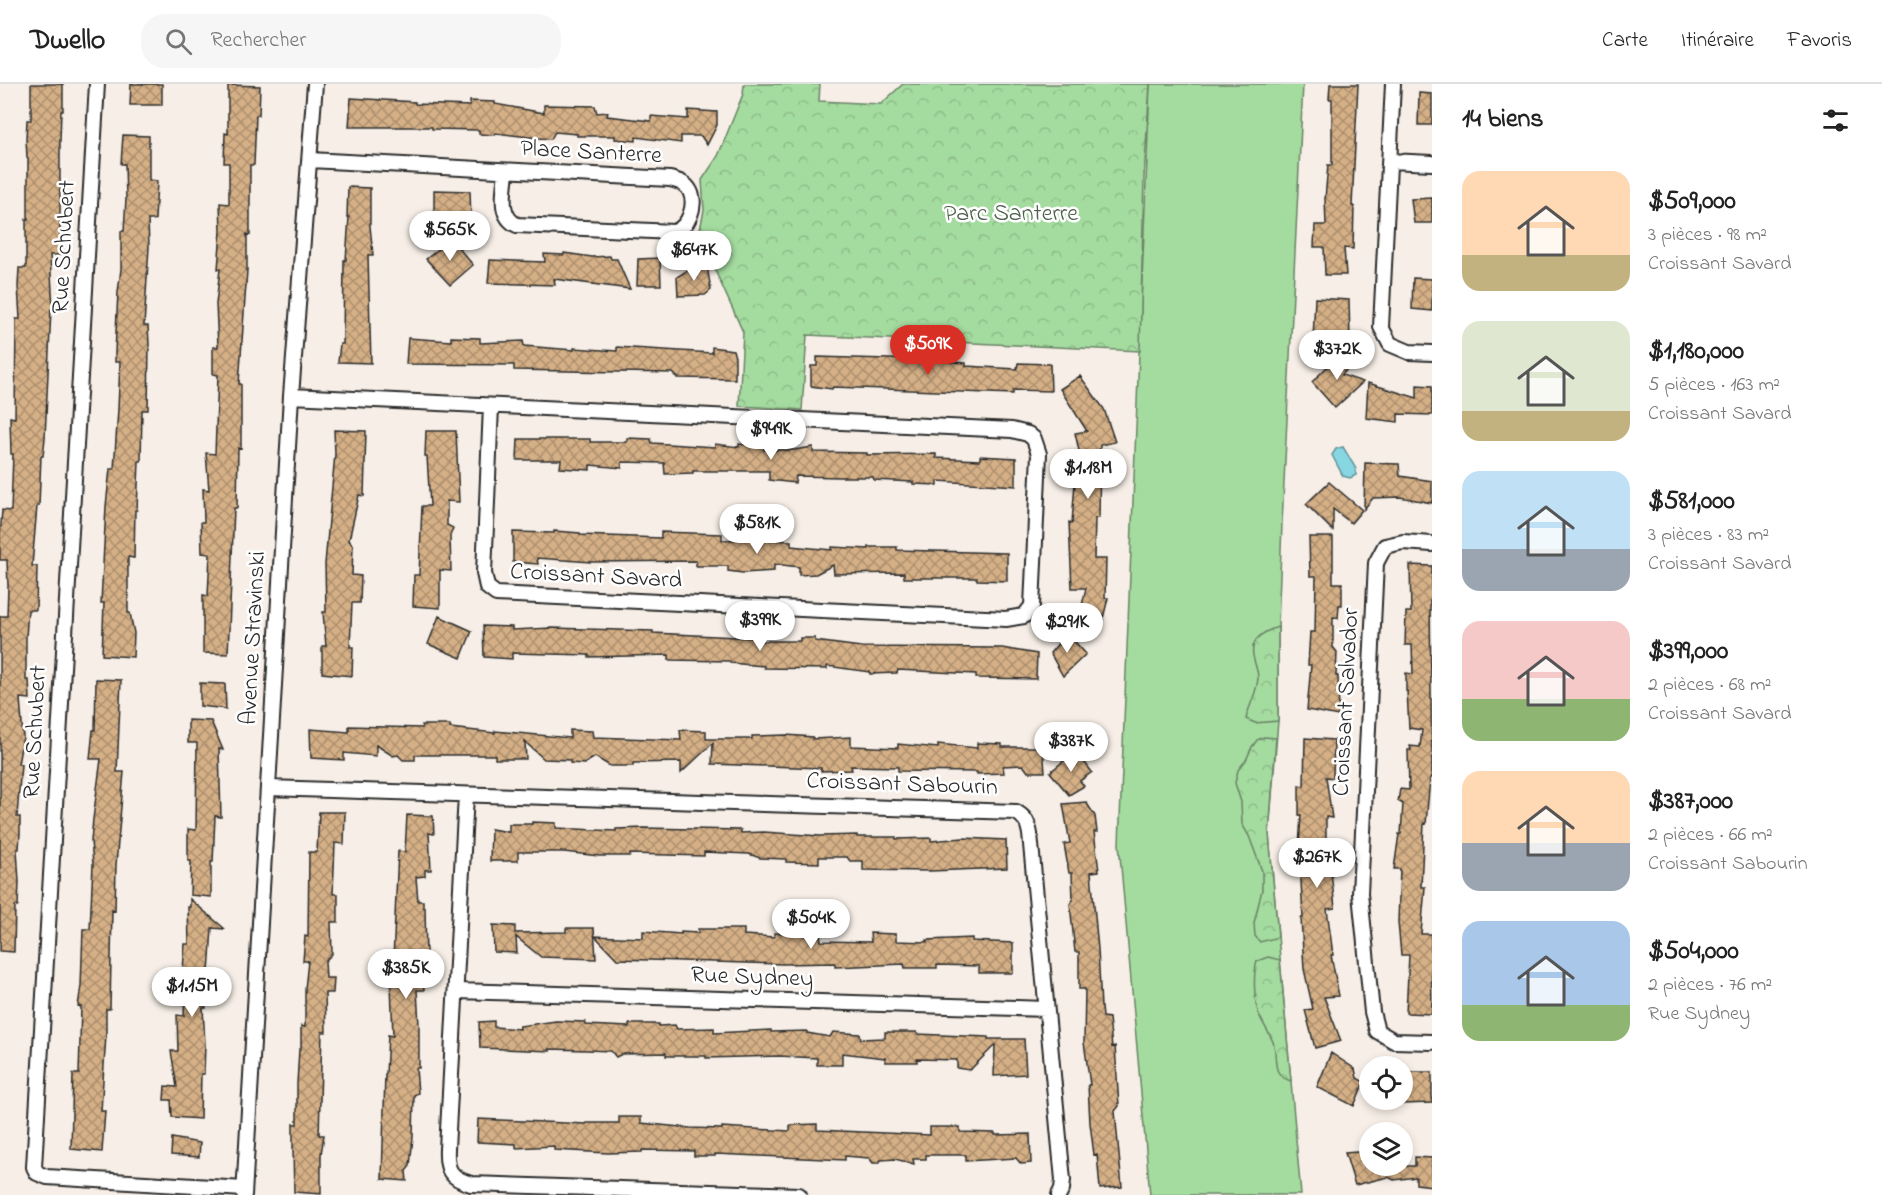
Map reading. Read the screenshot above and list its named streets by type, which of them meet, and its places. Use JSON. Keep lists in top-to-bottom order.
{
  "streets": {
    "street": [
      "Place Santerre",
      "Rue Schubert",
      "Croissant Savard",
      "Avenue Stravinski",
      "Croissant Salvador",
      "Croissant Sabourin",
      "Rue Sydney"
    ]
  },
  "crossings": [
    ["Place Santerre", "Avenue Stravinski"],
    ["Rue Schubert", "Avenue Stravinski"],
    ["Croissant Savard", "Avenue Stravinski"],
    ["Avenue Stravinski", "Croissant Sabourin"],
    ["Croissant Sabourin", "Rue Sydney"]
  ],
  "parks": ["Parc Santerre"],
  "page": {
    "header": "Dwello",
    "search": "Rechercher",
    "nav": ["Carte", "Itinéraire", "Favoris"],
    "heading": "14 biens",
    "list": [
      {
        "name": "$509,000",
        "note": "3 pièces · 98 m² · Croissant Savard"
      },
      {
        "name": "$1,180,000",
        "note": "5 pièces · 163 m² · Croissant Savard"
      },
      {
        "name": "$581,000",
        "note": "3 pièces · 83 m² · Croissant Savard"
      },
      {
        "name": "$399,000",
        "note": "2 pièces · 68 m² · Croissant Savard"
      },
      {
        "name": "$387,000",
        "note": "2 pièces · 66 m² · Croissant Sabourin"
      },
      {
        "name": "$504,000",
        "note": "2 pièces · 76 m² · Rue Sydney"
      }
    ],
    "price": [
      "$565K",
      "$647K",
      "$509K",
      "$372K",
      "$949K",
      "$1.18M",
      "$581K",
      "$399K",
      "$291K",
      "$387K",
      "$267K",
      "$504K",
      "$385K",
      "$1.15M"
    ]
  }
}
